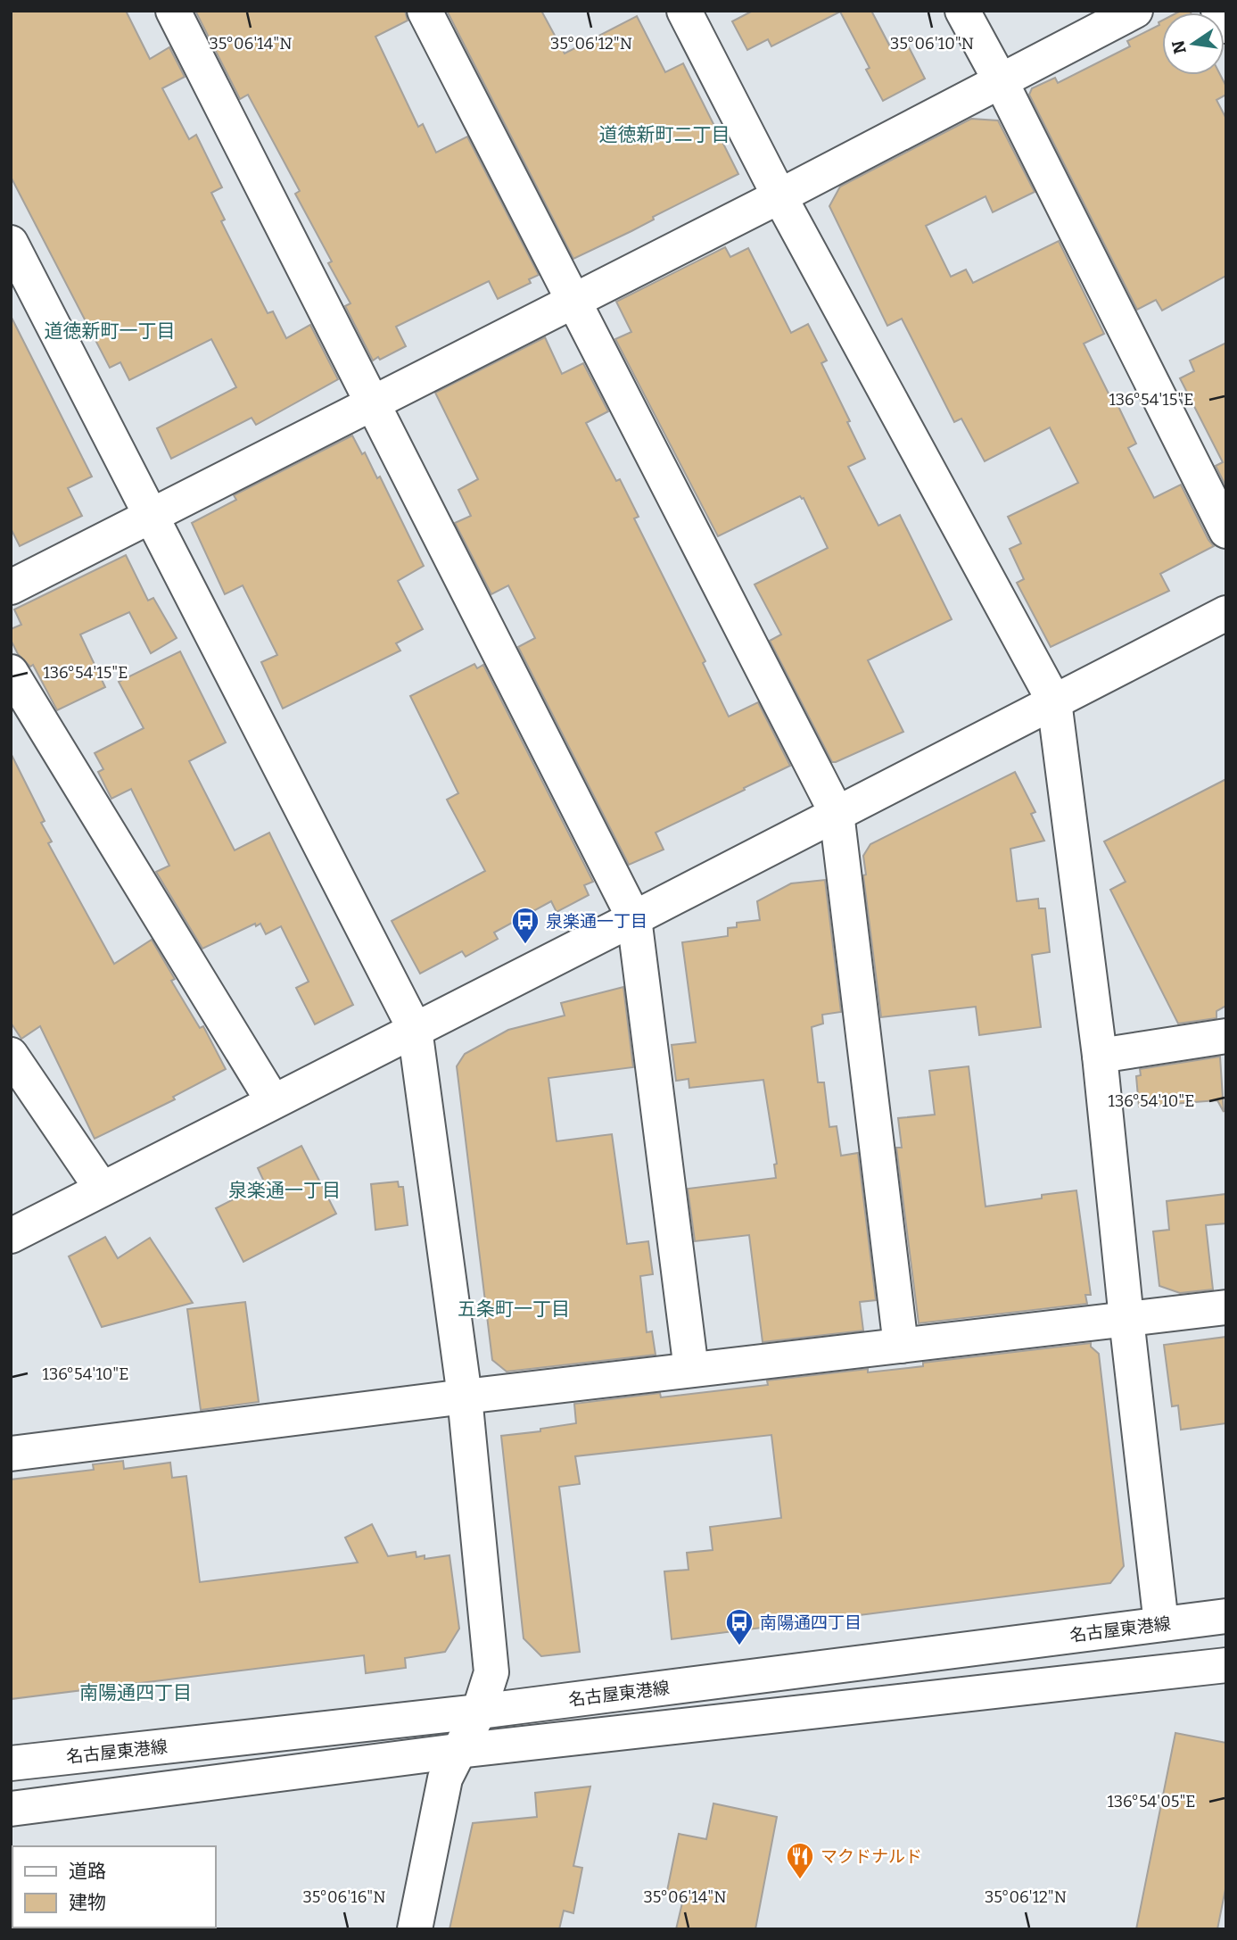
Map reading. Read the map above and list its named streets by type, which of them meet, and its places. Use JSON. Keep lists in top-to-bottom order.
{
  "streets": {
    "street": ["名古屋東港線"]
  },
  "districts": [
    "道徳新町二丁目",
    "道徳新町一丁目",
    "泉楽通一丁目",
    "五条町一丁目",
    "南陽通四丁目"
  ],
  "places": {
    "bus stop": ["泉楽通一丁目", "南陽通四丁目"],
    "restaurant": ["マクドナルド"]
  },
  "legend": ["道路", "建物"],
  "north": "left",
  "coordinates": [
    "35°06'14\"N",
    "35°06'12\"N",
    "35°06'10\"N",
    "136°54'15\"E",
    "136°54'10\"E",
    "136°54'05\"E",
    "35°06'16\"N"
  ]
}
